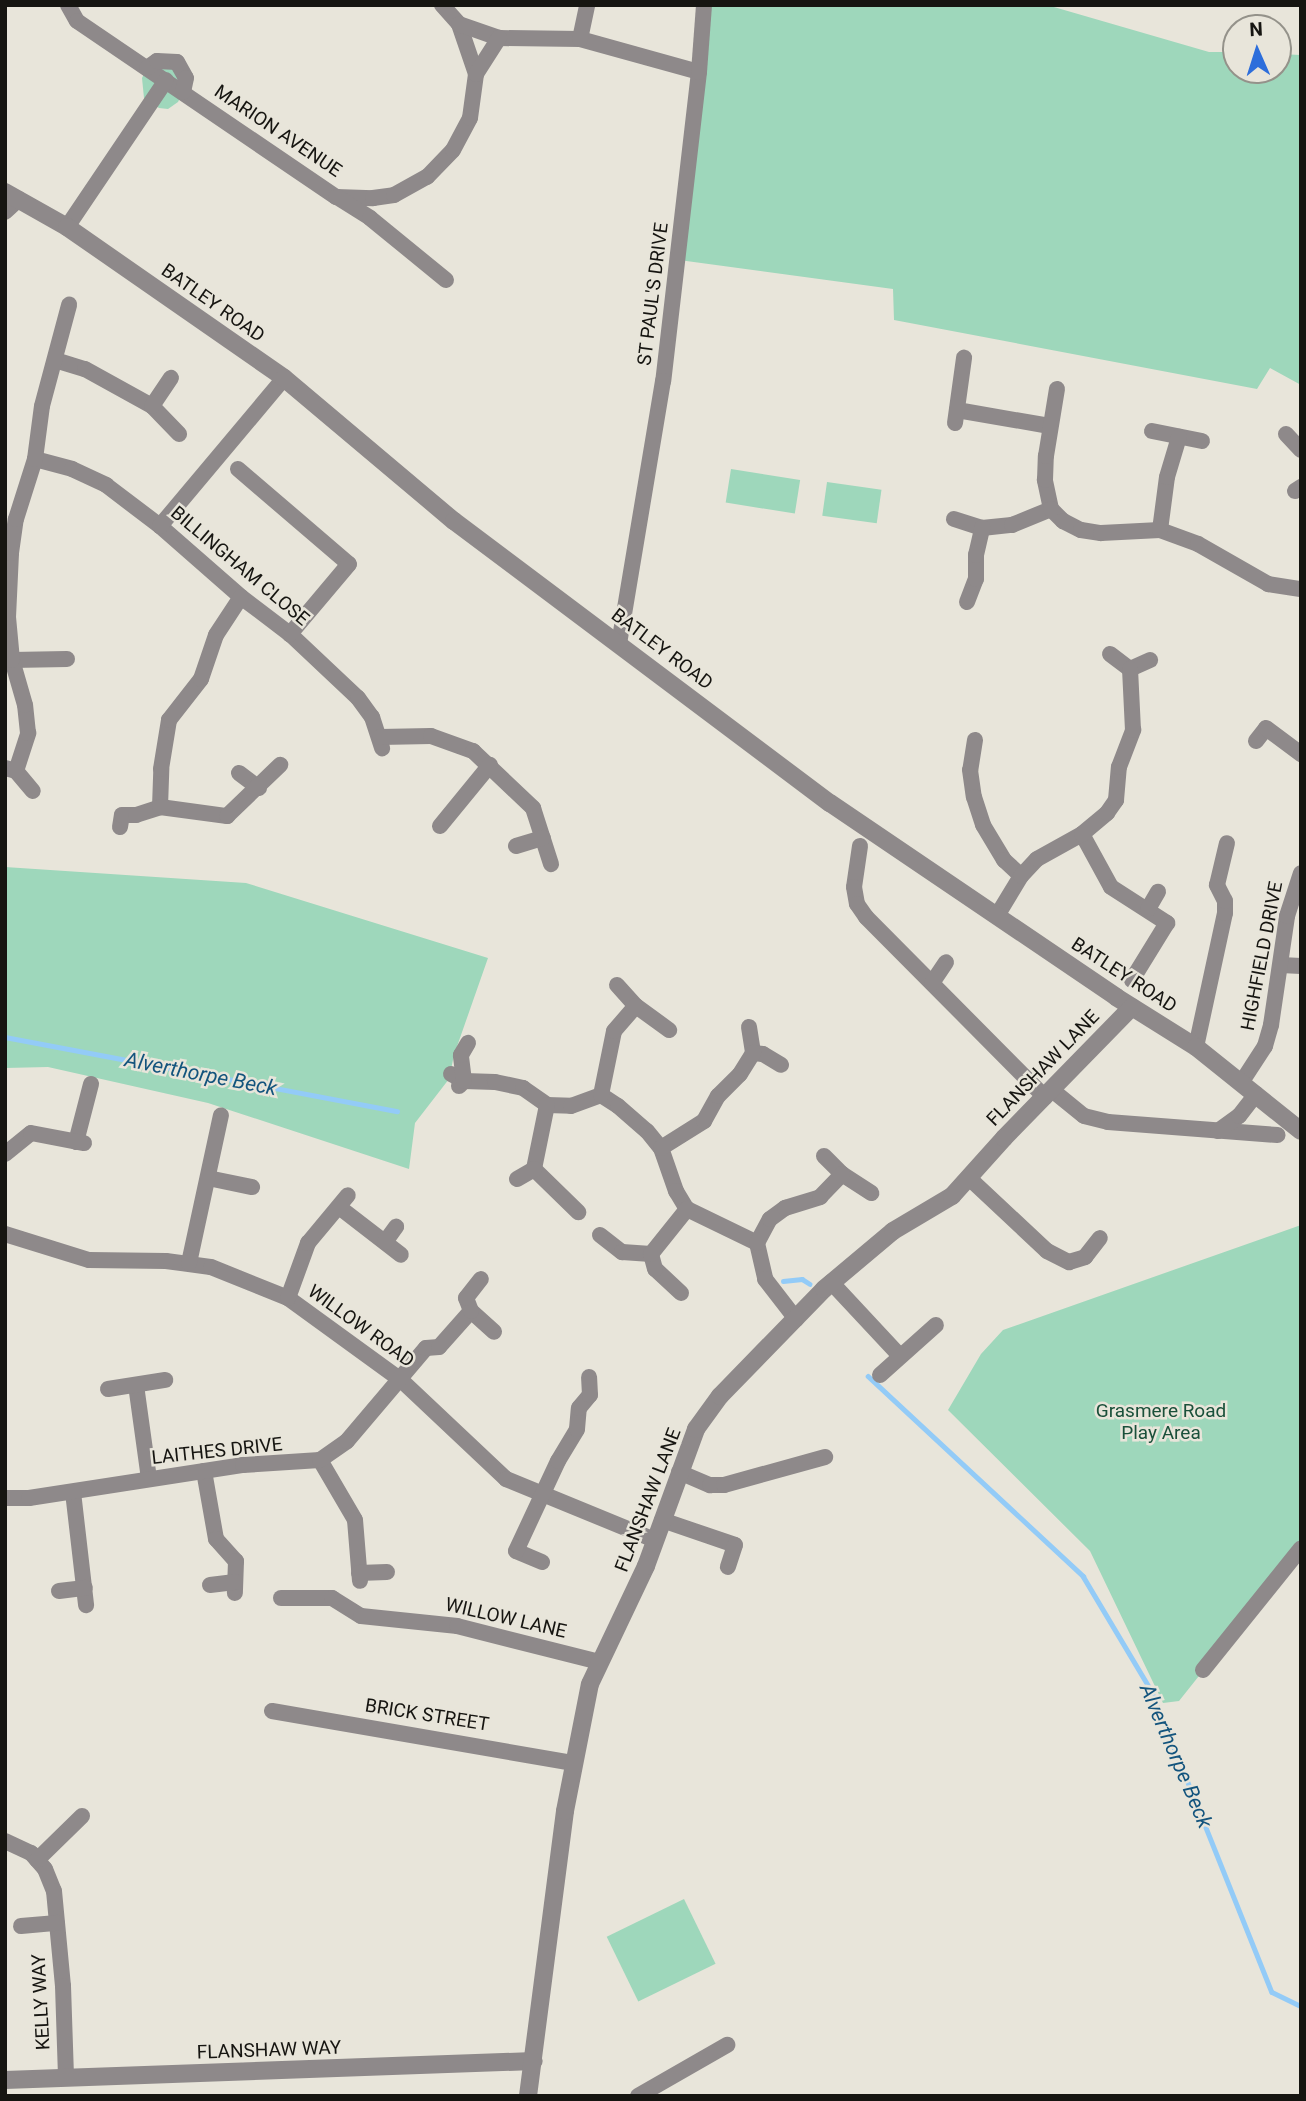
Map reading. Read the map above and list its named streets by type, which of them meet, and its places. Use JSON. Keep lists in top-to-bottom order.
{
  "streets": {
    "street": [
      "MARION AVENUE",
      "ST PAUL'S DRIVE",
      "BATLEY ROAD",
      "BILLINGHAM CLOSE",
      "HIGHFIELD DRIVE",
      "FLANSHAW LANE",
      "WILLOW ROAD",
      "LAITHES DRIVE",
      "WILLOW LANE",
      "BRICK STREET",
      "KELLY WAY",
      "FLANSHAW WAY"
    ]
  },
  "crossings": [
    ["ST PAUL'S DRIVE", "BATLEY ROAD"],
    ["BATLEY ROAD", "HIGHFIELD DRIVE"],
    ["BATLEY ROAD", "FLANSHAW LANE"],
    ["FLANSHAW LANE", "WILLOW ROAD"],
    ["FLANSHAW LANE", "WILLOW LANE"],
    ["FLANSHAW LANE", "BRICK STREET"],
    ["FLANSHAW LANE", "FLANSHAW WAY"],
    ["KELLY WAY", "FLANSHAW WAY"]
  ],
  "water": ["Alverthorpe Beck"],
  "parks": ["Grasmere Road Play Area"],
  "north": "top"
}
